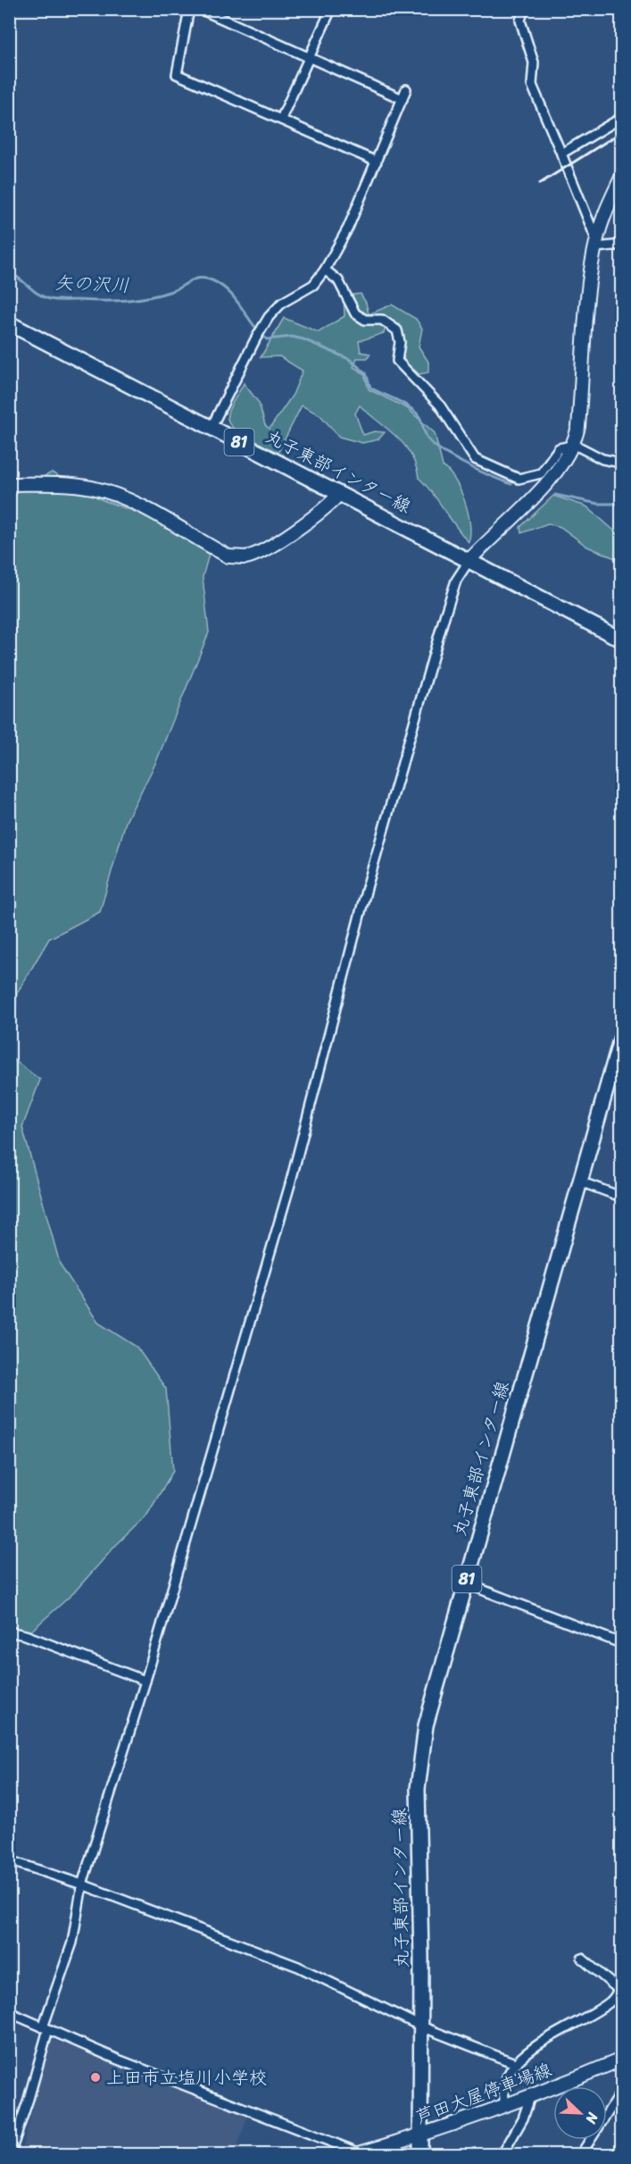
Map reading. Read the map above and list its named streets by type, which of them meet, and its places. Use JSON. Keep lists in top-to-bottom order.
{
  "streets": {
    "main road": ["81", "丸子東部インター線"],
    "street": ["芦田大屋停車場線"]
  },
  "crossings": [
    ["丸子東部インター線", "芦田大屋停車場線"]
  ],
  "water": ["矢の沢川"],
  "places": ["上田市立塩川小学校"],
  "north": "bottom right"
}
